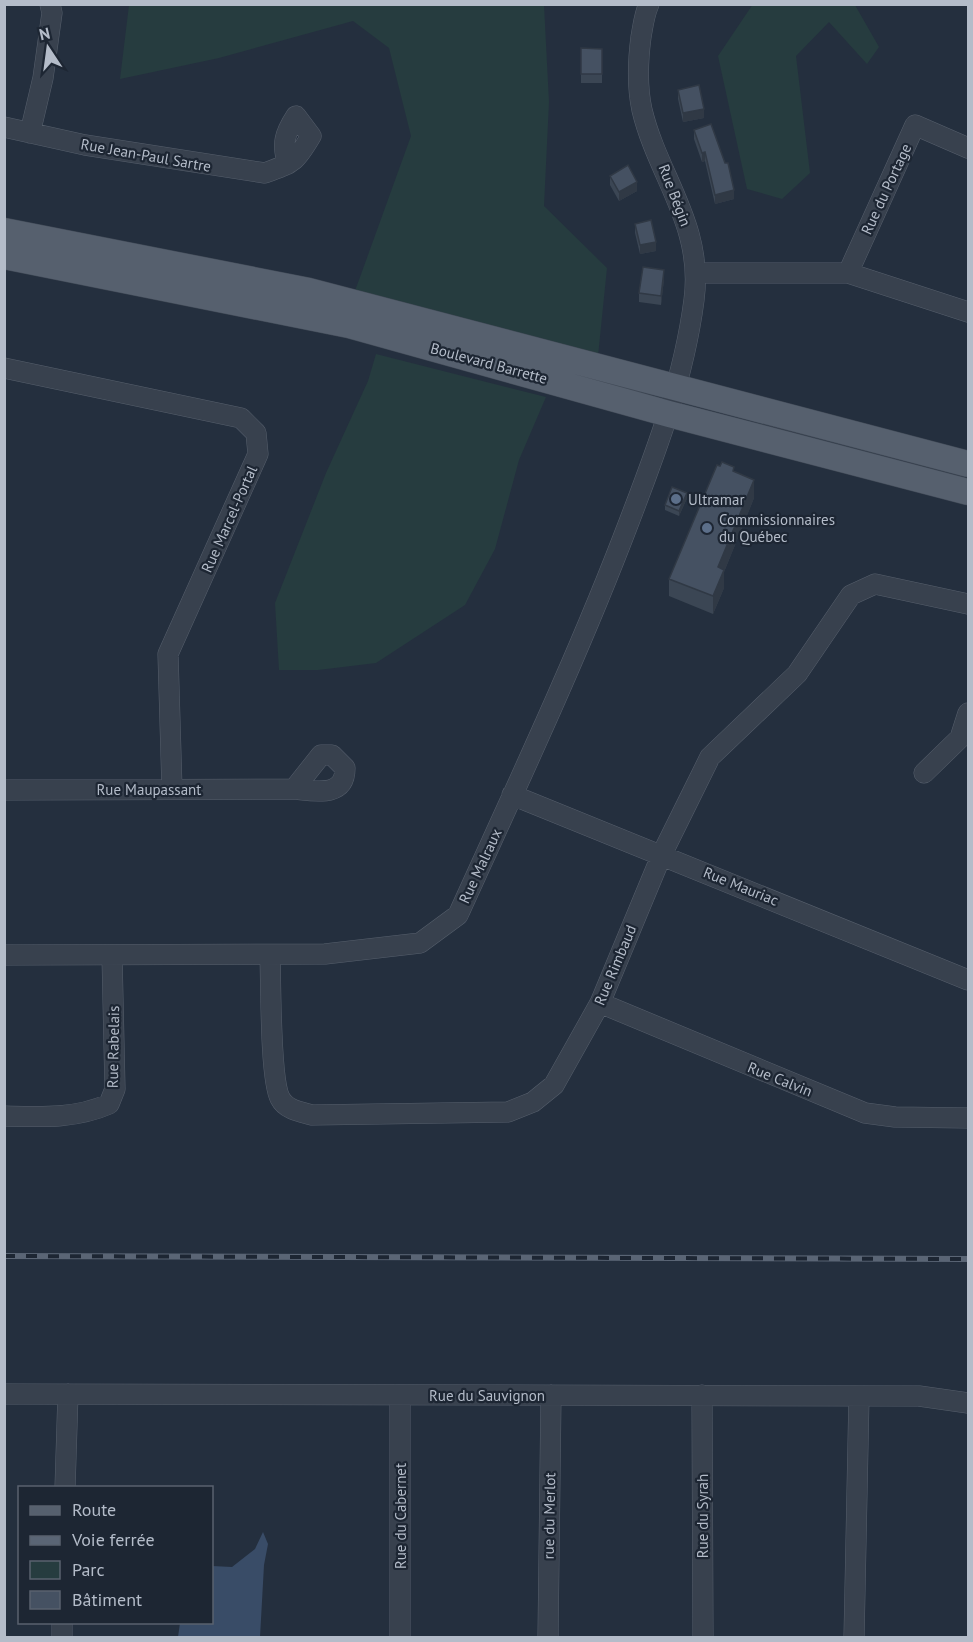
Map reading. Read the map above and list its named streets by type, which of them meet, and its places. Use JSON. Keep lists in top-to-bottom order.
{
  "streets": {
    "main road": ["Boulevard Barrette"],
    "street": [
      "Rue Jean-Paul Sartre",
      "Rue du Portage",
      "Rue Bégin",
      "Rue Marcel-Portal",
      "Rue Maupassant",
      "Rue Malraux",
      "Rue Mauriac",
      "Rue Rimbaud",
      "Rue Rabelais",
      "Rue Calvin",
      "Rue du Sauvignon",
      "Rue du Cabernet",
      "rue du Merlot",
      "Rue du Syrah"
    ]
  },
  "crossings": [
    ["Rue Bégin", "Boulevard Barrette"],
    ["Rue Bégin", "Rue Malraux"],
    ["Boulevard Barrette", "Rue Malraux"],
    ["Rue Marcel-Portal", "Rue Maupassant"],
    ["Rue Malraux", "Rue Mauriac"],
    ["Rue Malraux", "Rue Rimbaud"],
    ["Rue Malraux", "Rue Rabelais"],
    ["Rue Mauriac", "Rue Rimbaud"],
    ["Rue Rimbaud", "Rue Calvin"],
    ["Rue du Sauvignon", "Rue du Cabernet"],
    ["Rue du Sauvignon", "rue du Merlot"],
    ["Rue du Sauvignon", "Rue du Syrah"]
  ],
  "places": ["Ultramar", "Commissionnaires du Québec"],
  "legend": [
    "Route",
    "Voie ferrée",
    "Parc",
    "Bâtiment"
  ],
  "north": "top"
}
